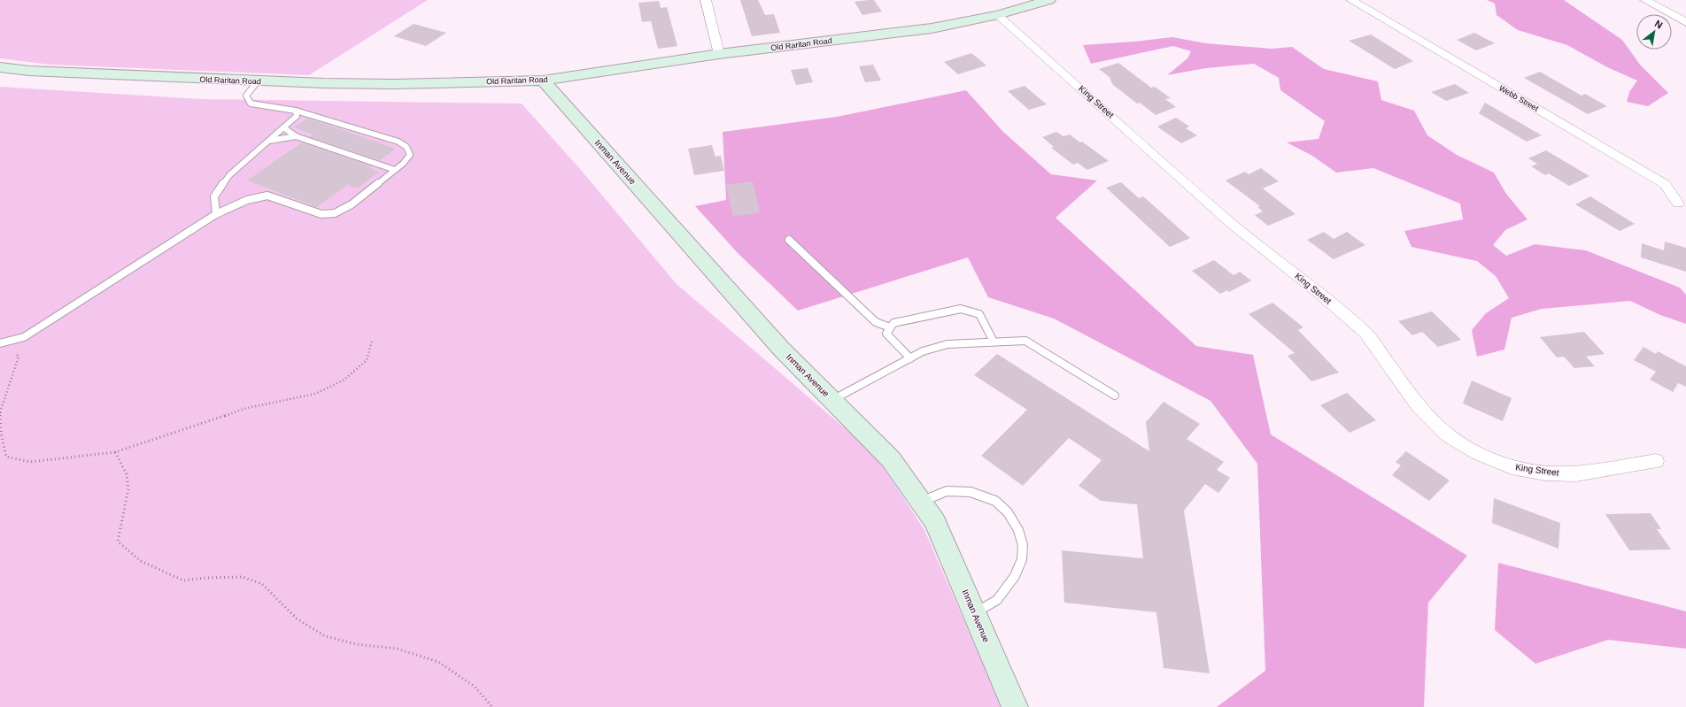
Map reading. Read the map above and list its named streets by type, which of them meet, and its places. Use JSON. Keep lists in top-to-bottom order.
{
  "streets": {
    "main road": ["Old Raritan Road", "Inman Avenue"],
    "street": ["Webb Street", "King Street"]
  },
  "crossings": [
    ["Old Raritan Road", "King Street"],
    ["Old Raritan Road", "Inman Avenue"]
  ],
  "north": "top right"
}
